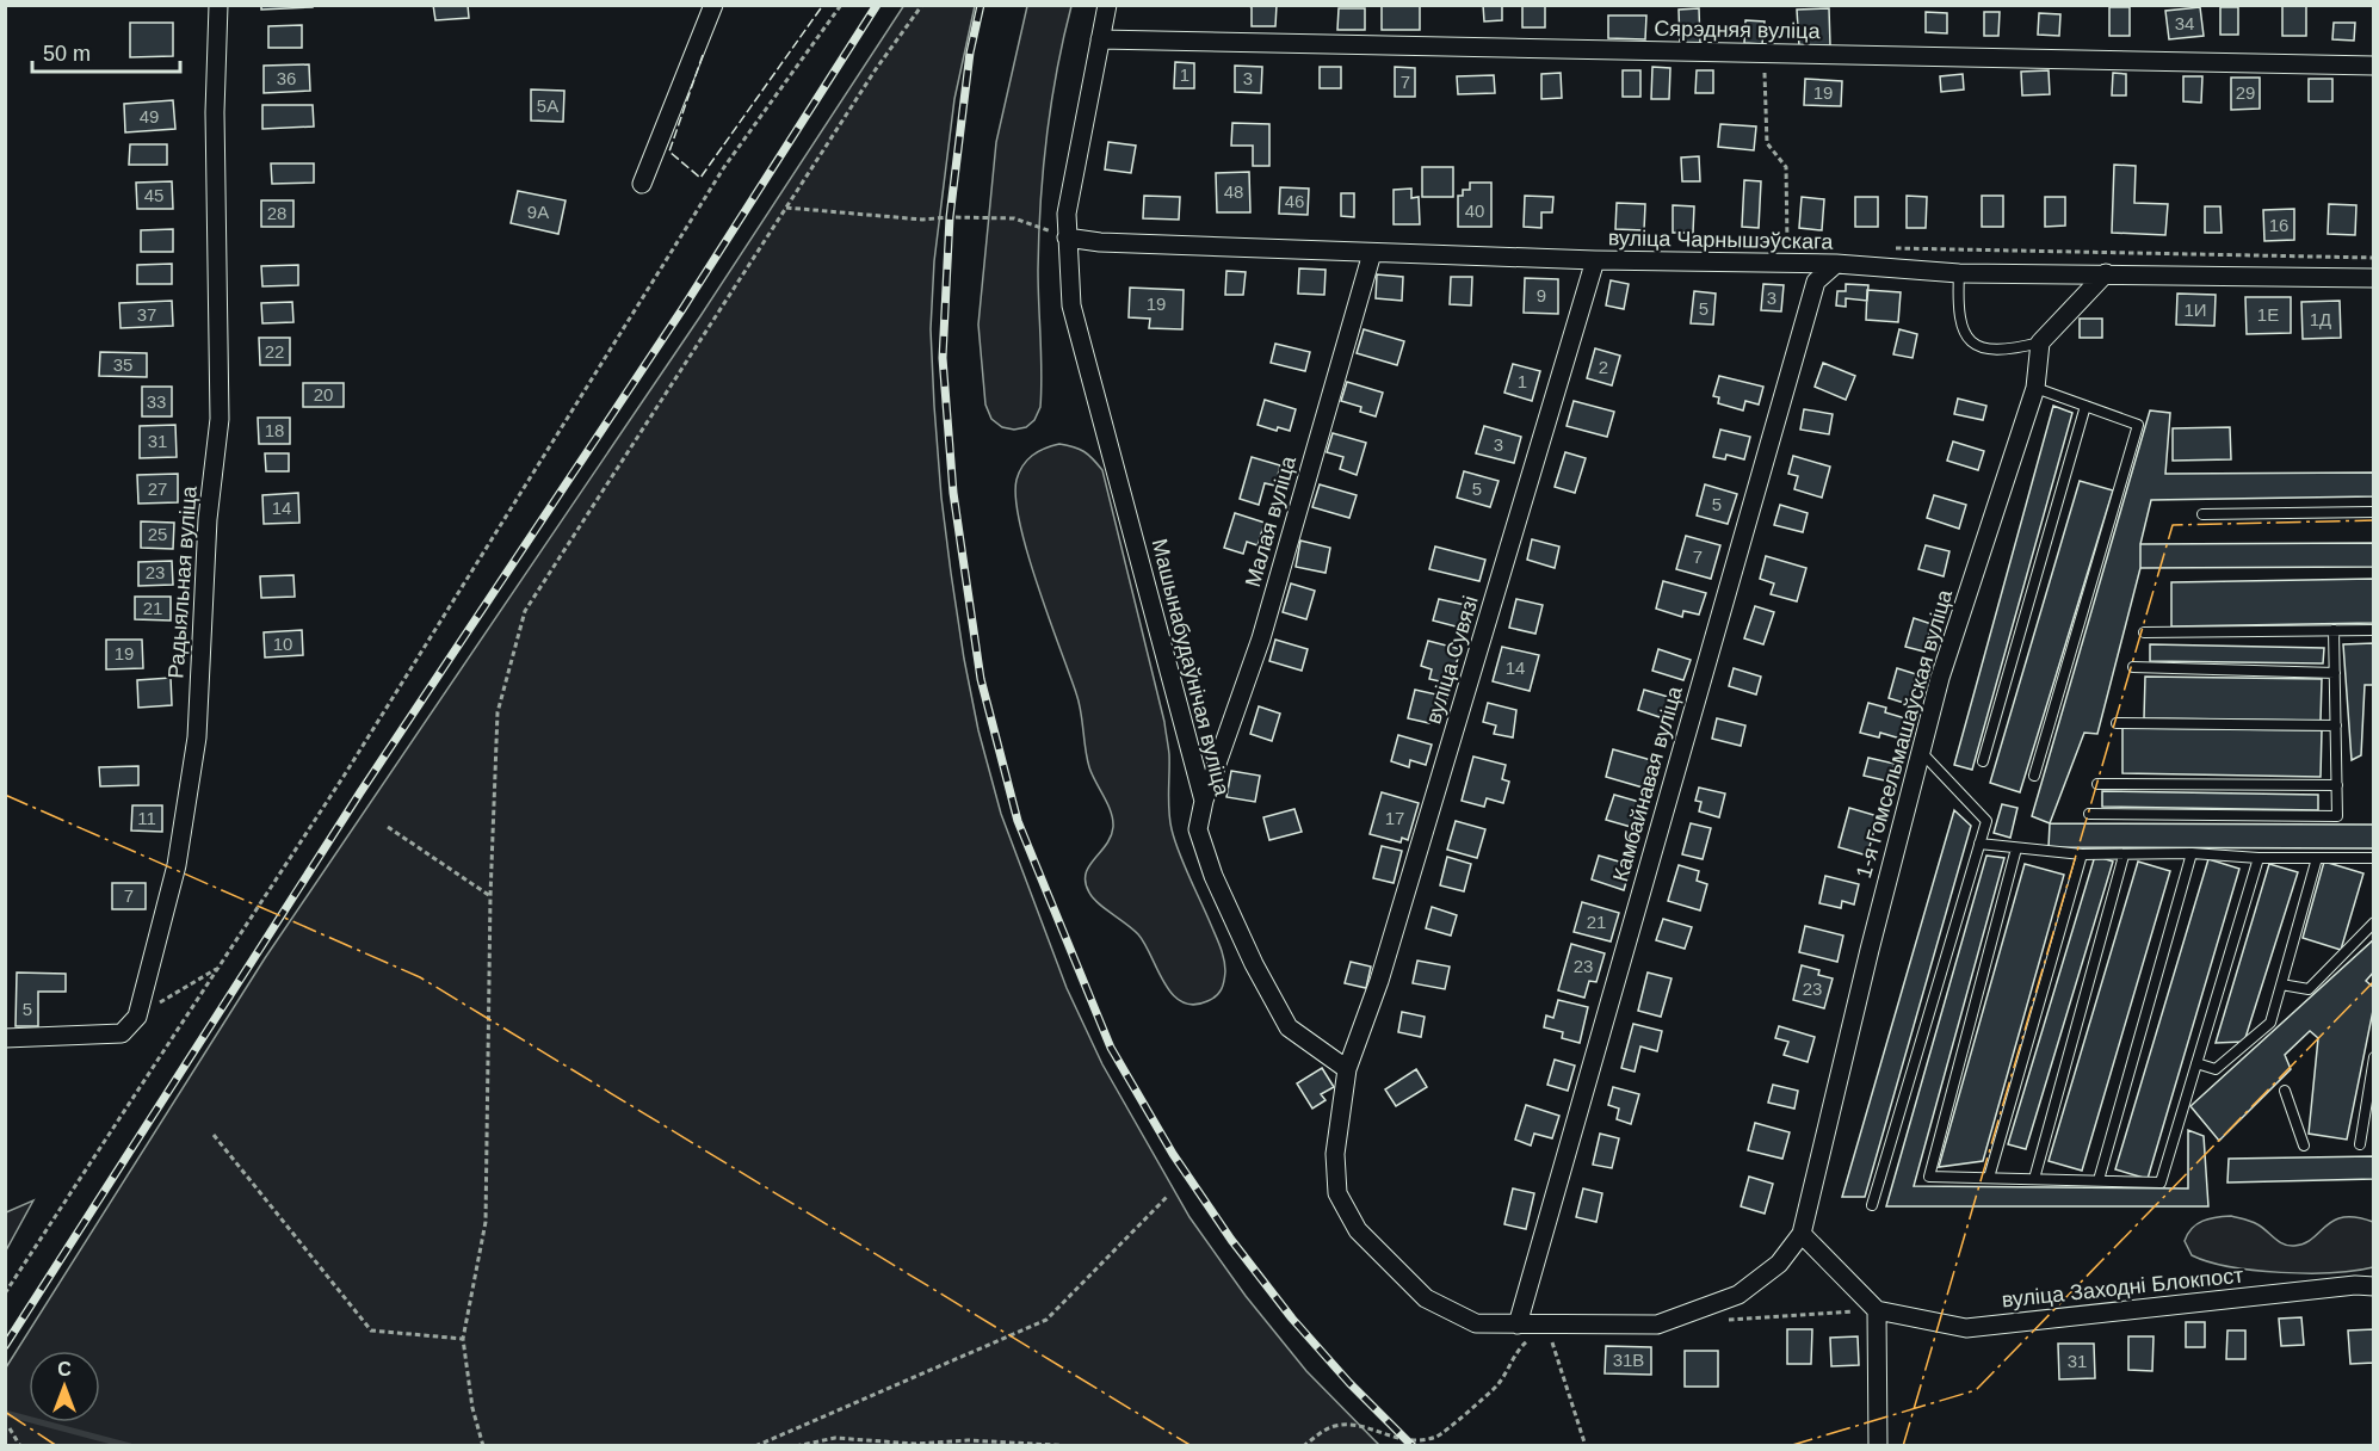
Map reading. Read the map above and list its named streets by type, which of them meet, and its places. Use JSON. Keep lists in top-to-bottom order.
{
  "streets": {
    "street": [
      "Сярэдняя вуліца",
      "вуліца Чарнышэўскага",
      "Малая вуліца",
      "Радыяльная вуліца",
      "вуліца Сувязі",
      "Машынабудаўнічая вуліца",
      "1-я Гомсельмашаўская вуліца",
      "Камбайнавая вуліца",
      "вуліца Заходні Блокпост"
    ]
  },
  "crossings": [
    ["Сярэдняя вуліца", "Машынабудаўнічая вуліца"],
    ["вуліца Чарнышэўскага", "Малая вуліца"],
    ["вуліца Чарнышэўскага", "вуліца Сувязі"],
    ["вуліца Чарнышэўскага", "Машынабудаўнічая вуліца"],
    ["вуліца Чарнышэўскага", "Камбайнавая вуліца"],
    ["Малая вуліца", "Машынабудаўнічая вуліца"],
    ["вуліца Сувязі", "Машынабудаўнічая вуліца"]
  ],
  "house_numbers": [
    "34",
    "1",
    "36",
    "3",
    "7",
    "19",
    "29",
    "5А",
    "49",
    "48",
    "45",
    "46",
    "40",
    "9А",
    "28",
    "16",
    "9",
    "3",
    "19",
    "5",
    "1И",
    "37",
    "1Е",
    "1Д",
    "22",
    "35",
    "2",
    "1",
    "20",
    "33",
    "18",
    "31",
    "3",
    "27",
    "5",
    "5",
    "14",
    "25",
    "7",
    "23",
    "21",
    "10",
    "19",
    "14",
    "11",
    "17",
    "7",
    "21",
    "23",
    "23",
    "5",
    "31В",
    "31"
  ],
  "scale_bar": "50 m",
  "north": "top"
}
